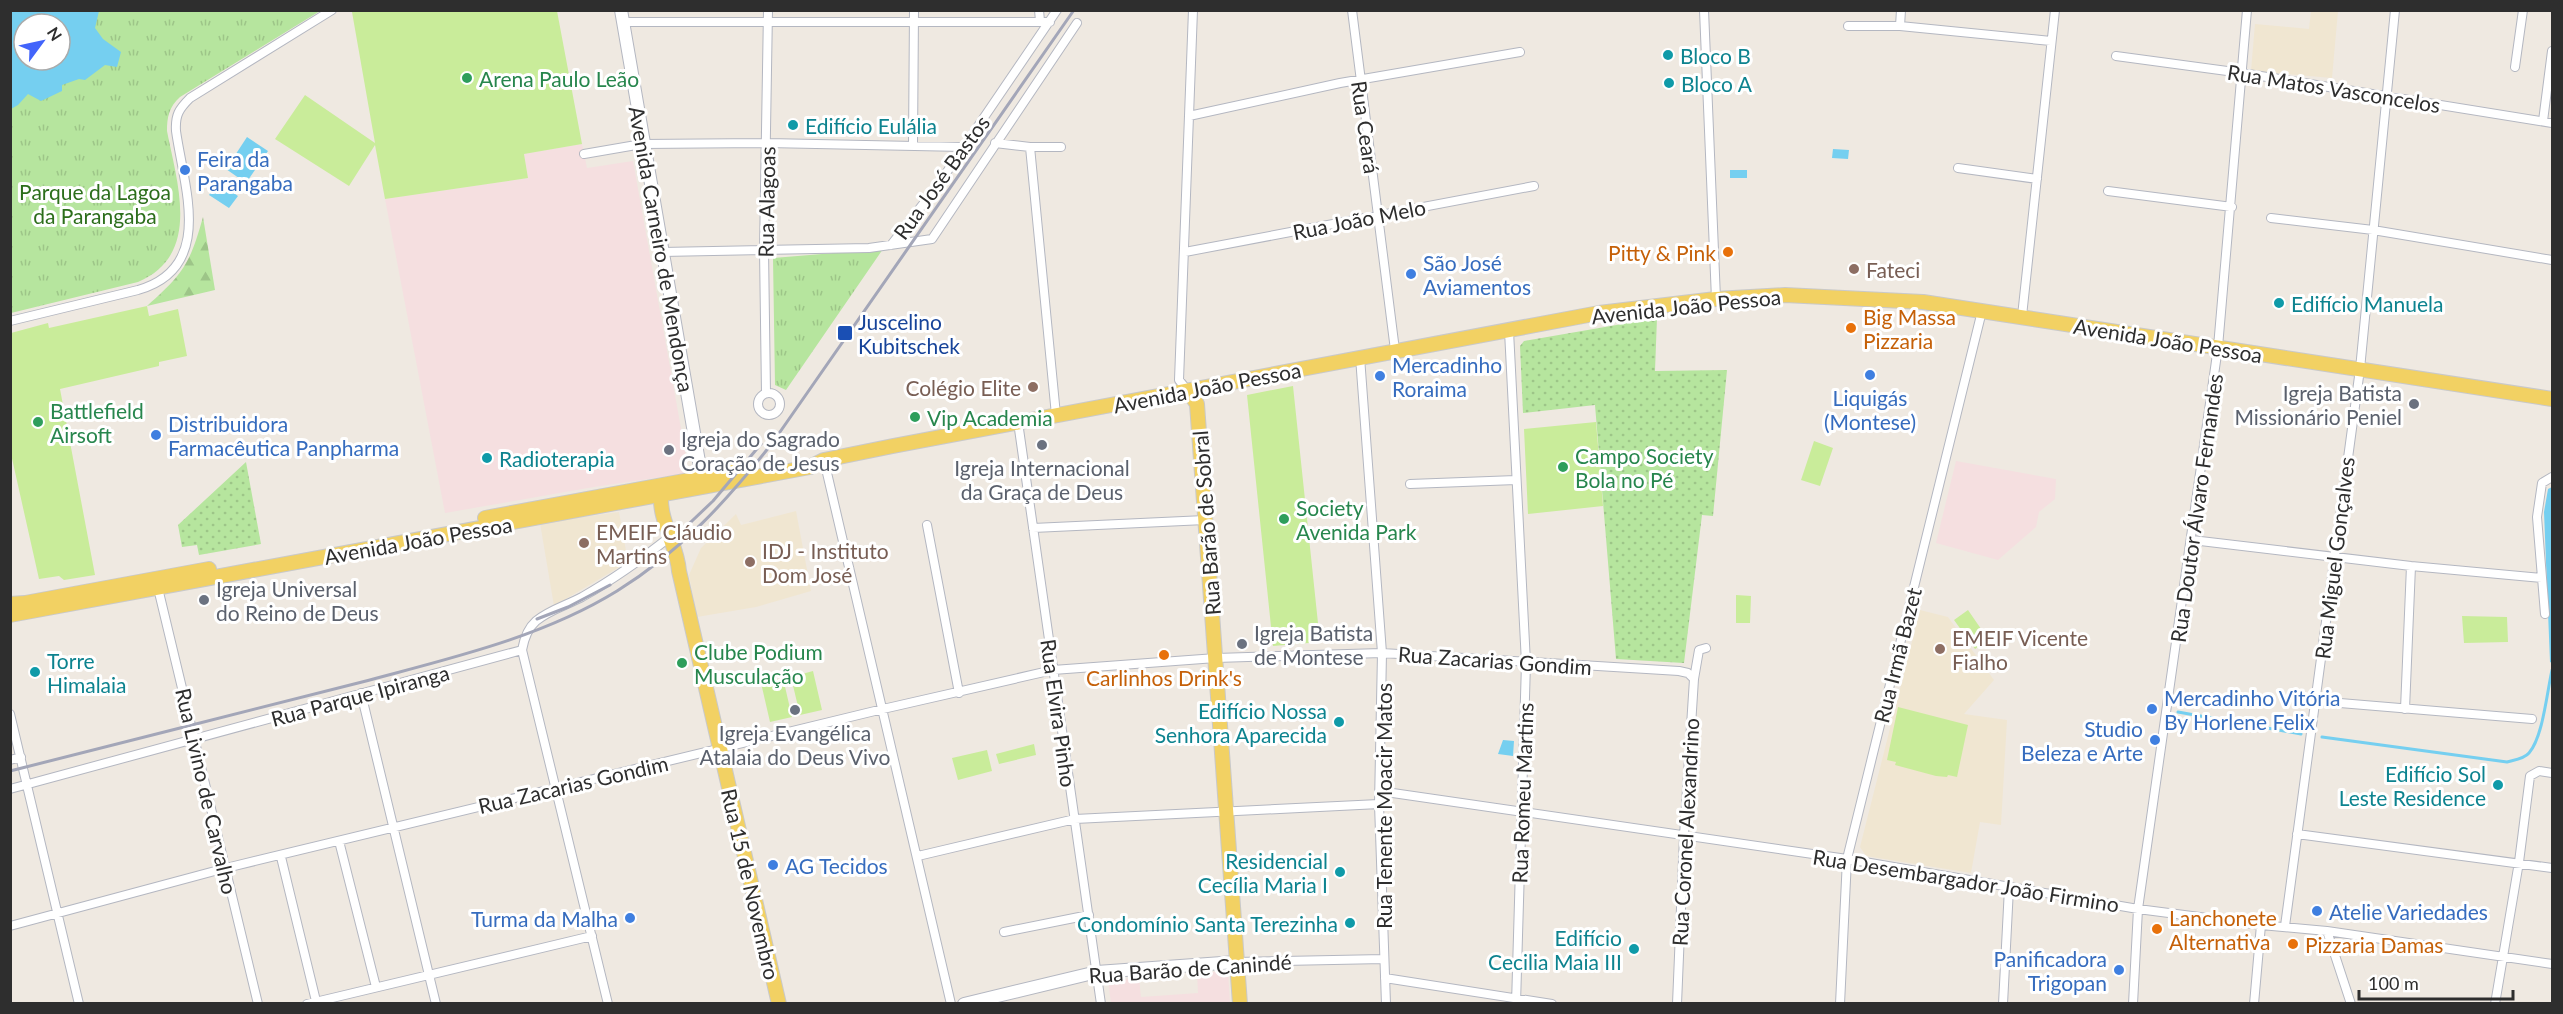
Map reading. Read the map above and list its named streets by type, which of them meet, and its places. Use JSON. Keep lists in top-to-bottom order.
{
  "streets": {
    "main road": [
      "Avenida Carneiro de Mendonça",
      "Avenida João Pessoa",
      "Rua Barão de Sobral",
      "Rua 15 de Novembro",
      "Rua Barão de Canindé"
    ],
    "street": [
      "Rua Matos Vasconcelos",
      "Rua Ceará",
      "Rua José Bastos",
      "Rua Alagoas",
      "Rua João Melo",
      "Rua Doutor Álvaro Fernandes",
      "Rua Miguel Gonçalves",
      "Rua Irmã Bazet",
      "Rua Zacarias Gondim",
      "Rua Parque Ipiranga",
      "Rua Elvira Pinho",
      "Rua Livino de Carvalho",
      "Rua Romeu Martins",
      "Rua Tenente Moacir Matos",
      "Rua Coronel Alexandrino",
      "Rua Desembargador João Firmino"
    ]
  },
  "crossings": [
    ["Rua Matos Vasconcelos", "Rua Doutor Álvaro Fernandes"],
    ["Rua Matos Vasconcelos", "Rua Miguel Gonçalves"],
    ["Rua Ceará", "Rua João Melo"],
    ["Rua Ceará", "Avenida João Pessoa"],
    ["Rua João Melo", "Rua Barão de Sobral"],
    ["Avenida Carneiro de Mendonça", "Avenida João Pessoa"],
    ["Avenida João Pessoa", "Rua Doutor Álvaro Fernandes"],
    ["Avenida João Pessoa", "Rua Barão de Sobral"],
    ["Avenida João Pessoa", "Rua Miguel Gonçalves"],
    ["Avenida João Pessoa", "Rua Irmã Bazet"],
    ["Avenida João Pessoa", "Rua Elvira Pinho"],
    ["Avenida João Pessoa", "Rua Livino de Carvalho"],
    ["Avenida João Pessoa", "Rua Romeu Martins"],
    ["Avenida João Pessoa", "Rua Tenente Moacir Matos"],
    ["Avenida João Pessoa", "Rua 15 de Novembro"],
    ["Rua Doutor Álvaro Fernandes", "Rua Desembargador João Firmino"],
    ["Rua Barão de Sobral", "Rua Zacarias Gondim"],
    ["Rua Barão de Sobral", "Rua Barão de Canindé"],
    ["Rua Miguel Gonçalves", "Rua Desembargador João Firmino"],
    ["Rua Irmã Bazet", "Rua Desembargador João Firmino"],
    ["Rua Zacarias Gondim", "Rua Elvira Pinho"],
    ["Rua Zacarias Gondim", "Rua Livino de Carvalho"],
    ["Rua Zacarias Gondim", "Rua Romeu Martins"],
    ["Rua Zacarias Gondim", "Rua Tenente Moacir Matos"],
    ["Rua Zacarias Gondim", "Rua Coronel Alexandrino"],
    ["Rua Zacarias Gondim", "Rua 15 de Novembro"],
    ["Rua Parque Ipiranga", "Rua Livino de Carvalho"],
    ["Rua Elvira Pinho", "Rua Barão de Canindé"],
    ["Rua Romeu Martins", "Rua Desembargador João Firmino"],
    ["Rua Tenente Moacir Matos", "Rua Desembargador João Firmino"],
    ["Rua Tenente Moacir Matos", "Rua Barão de Canindé"],
    ["Rua Coronel Alexandrino", "Rua Desembargador João Firmino"]
  ],
  "parks": ["Parque da Lagoa da Parangaba"],
  "places": {
    "other": [
      "Bloco B",
      "Arena Paulo Leão",
      "Bloco A",
      "Edifício Eulália",
      "Feira da Parangaba",
      "Pitty & Pink",
      "Fateci",
      "São José Aviamentos",
      "Edifício Manuela",
      "Big Massa Pizzaria",
      "Liquigás (Montese)",
      "Mercadinho Roraima",
      "Colégio Elite",
      "Igreja Batista Missionário Peniel",
      "Vip Academia",
      "Battlefield Airsoft",
      "Distribuidora Farmacêutica Panpharma",
      "Igreja Internacional da Graça de Deus",
      "Igreja do Sagrado Coração de Jesus",
      "Radioterapia",
      "Campo Society Bola no Pé",
      "Society Avenida Park",
      "EMEIF Cláudio Martins",
      "IDJ - Instituto Dom José",
      "Igreja Universal do Reino de Deus",
      "Igreja Batista de Montese",
      "EMEIF Vicente Fialho",
      "Carlinhos Drink's",
      "Clube Podium Musculação",
      "Torre Himalaia",
      "Mercadinho Vitória By Horlene Felix",
      "Igreja Evangélica Atalaia do Deus Vivo",
      "Edifício Nossa Senhora Aparecida",
      "Studio Beleza e Arte",
      "Edifício Sol Leste Residence",
      "AG Tecidos",
      "Residencial Cecília Maria I",
      "Atelie Variedades",
      "Turma da Malha",
      "Condomínio Santa Terezinha",
      "Lanchonete Alternativa",
      "Pizzaria Damas",
      "Edifício Cecilia Maia III",
      "Panificadora Trigopan"
    ],
    "transit": ["Juscelino Kubitschek"]
  },
  "scale_bar": "100 m",
  "north": "top right"
}
